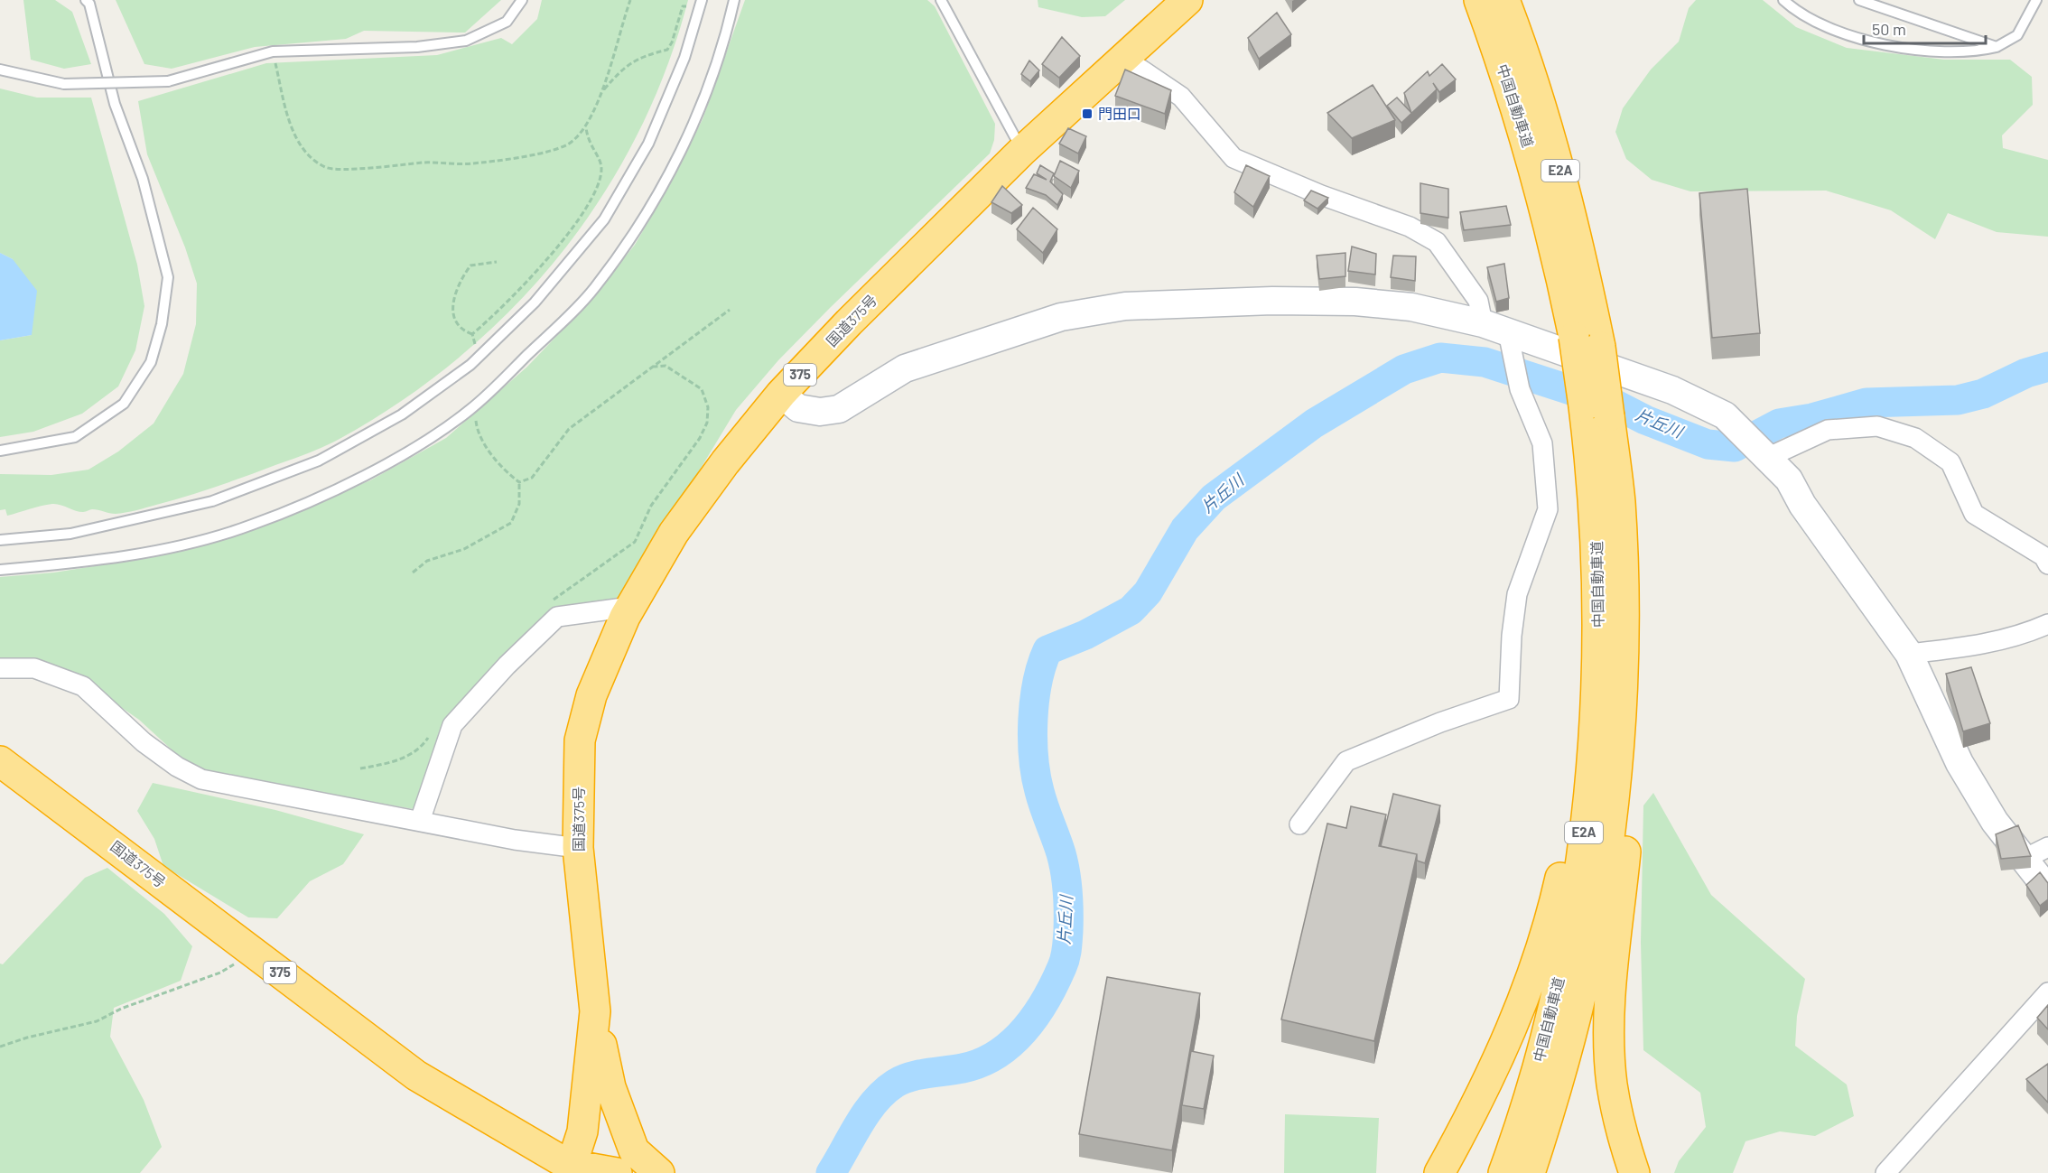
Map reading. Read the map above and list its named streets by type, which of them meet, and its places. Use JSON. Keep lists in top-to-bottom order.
{
  "streets": {
    "highway": [
      "中国自動車道",
      "E2A",
      "国道375号",
      "375"
    ]
  },
  "water": ["片丘川"],
  "places": {
    "transit": ["門田口"]
  },
  "scale_bar": "50 m"
}
